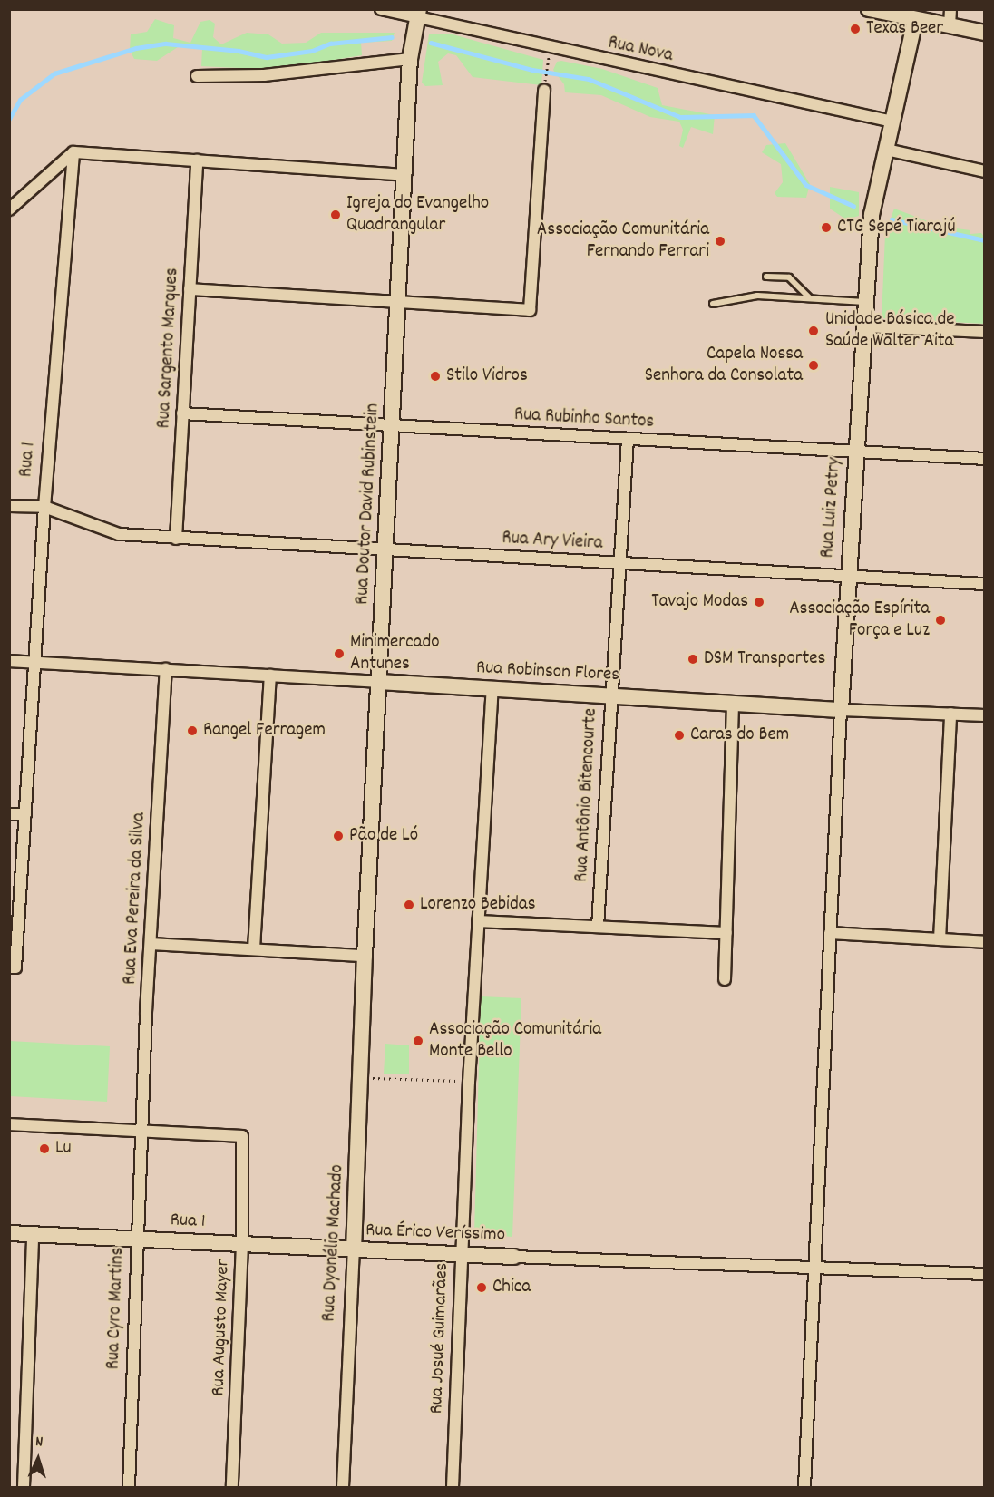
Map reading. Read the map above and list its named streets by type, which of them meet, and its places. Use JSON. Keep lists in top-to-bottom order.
{
  "streets": {
    "street": [
      "Rua Nova",
      "Rua Sargento Marques",
      "Rua Rubinho Santos",
      "Rua 1",
      "Rua Doutor David Rubinstein",
      "Rua Luiz Petry",
      "Rua Ary Vieira",
      "Rua Robinson Flores",
      "Rua Antônio Bitencourte",
      "Rua Eva Pereira da Silva",
      "Rua Érico Veríssimo",
      "Rua Dyonélio Machado",
      "Rua Cyro Martins",
      "Rua Augusto Mayer",
      "Rua Josué Guimarães"
    ]
  },
  "crossings": [
    ["Rua Nova", "Rua Doutor David Rubinstein"],
    ["Rua Nova", "Rua Luiz Petry"],
    ["Rua Sargento Marques", "Rua Rubinho Santos"],
    ["Rua Sargento Marques", "Rua Ary Vieira"],
    ["Rua Rubinho Santos", "Rua Doutor David Rubinstein"],
    ["Rua Rubinho Santos", "Rua Luiz Petry"],
    ["Rua Rubinho Santos", "Rua Antônio Bitencourte"],
    ["Rua 1", "Rua Ary Vieira"],
    ["Rua 1", "Rua Robinson Flores"],
    ["Rua 1", "Rua Érico Veríssimo"],
    ["Rua 1", "Rua Cyro Martins"],
    ["Rua 1", "Rua Augusto Mayer"],
    ["Rua Doutor David Rubinstein", "Rua Ary Vieira"],
    ["Rua Doutor David Rubinstein", "Rua Robinson Flores"],
    ["Rua Doutor David Rubinstein", "Rua Dyonélio Machado"],
    ["Rua Luiz Petry", "Rua Ary Vieira"],
    ["Rua Luiz Petry", "Rua Robinson Flores"],
    ["Rua Ary Vieira", "Rua Antônio Bitencourte"],
    ["Rua Robinson Flores", "Rua Antônio Bitencourte"],
    ["Rua Robinson Flores", "Rua Eva Pereira da Silva"],
    ["Rua Robinson Flores", "Rua Josué Guimarães"],
    ["Rua Eva Pereira da Silva", "Rua Cyro Martins"],
    ["Rua Eva Pereira da Silva", "Rua Augusto Mayer"],
    ["Rua Érico Veríssimo", "Rua Dyonélio Machado"],
    ["Rua Érico Veríssimo", "Rua Josué Guimarães"],
    ["Rua Cyro Martins", "Rua Augusto Mayer"]
  ],
  "places": [
    "Texas Beer",
    "Igreja do Evangelho Quadrangular",
    "CTG Sepé Tiarajú",
    "Associação Comunitária Fernando Ferrari",
    "Unidade Básica de Saúde Walter Aita",
    "Capela Nossa Senhora da Consolata",
    "Stilo Vidros",
    "Tavajo Modas",
    "Associação Espírita Força e Luz",
    "Minimercado Antunes",
    "DSM Transportes",
    "Rangel Ferragem",
    "Caras do Bem",
    "Pão de Ló",
    "Lorenzo Bebidas",
    "Associação Comunitária Monte Bello",
    "Lu",
    "Chica"
  ],
  "north": "top"
}
